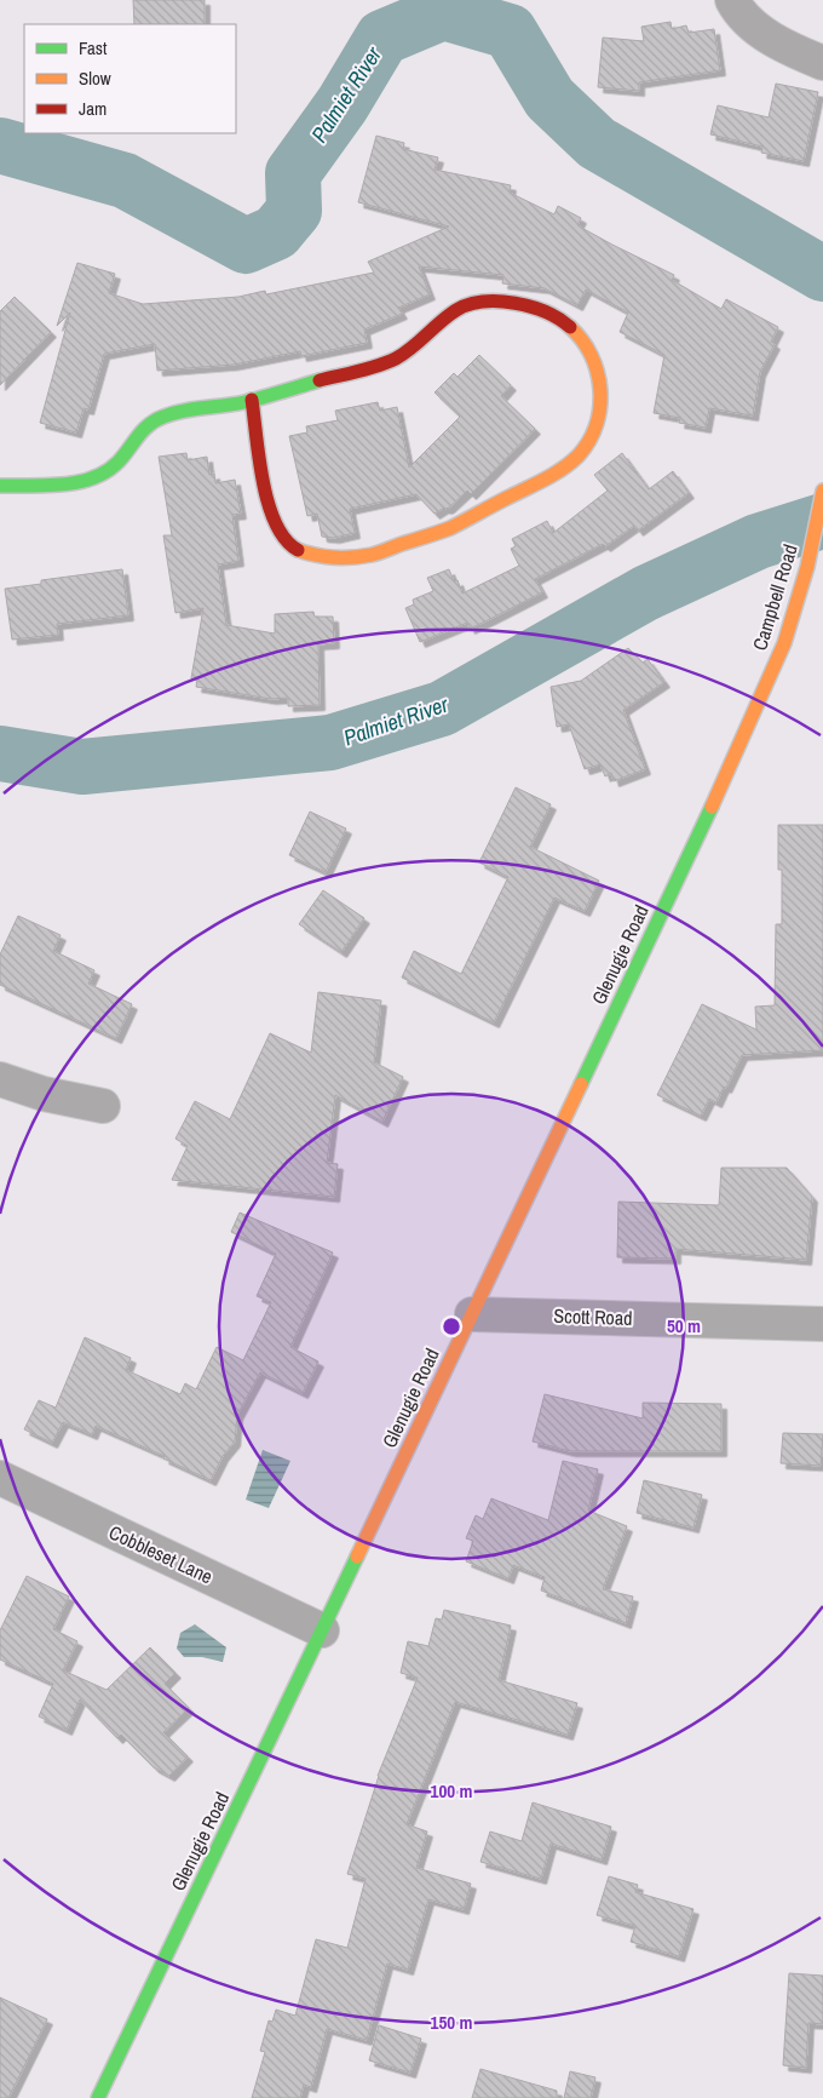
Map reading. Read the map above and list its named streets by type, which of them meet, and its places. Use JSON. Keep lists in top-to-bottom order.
{
  "streets": {
    "street": [
      "Campbell Road",
      "Glenugie Road",
      "Scott Road",
      "Cobbleset Lane"
    ]
  },
  "crossings": [
    ["Campbell Road", "Glenugie Road"],
    ["Glenugie Road", "Scott Road"],
    ["Glenugie Road", "Cobbleset Lane"]
  ],
  "water": ["Palmiet River"],
  "legend": ["Fast", "Slow", "Jam"],
  "rings": ["50 m", "100 m", "150 m"]
}
